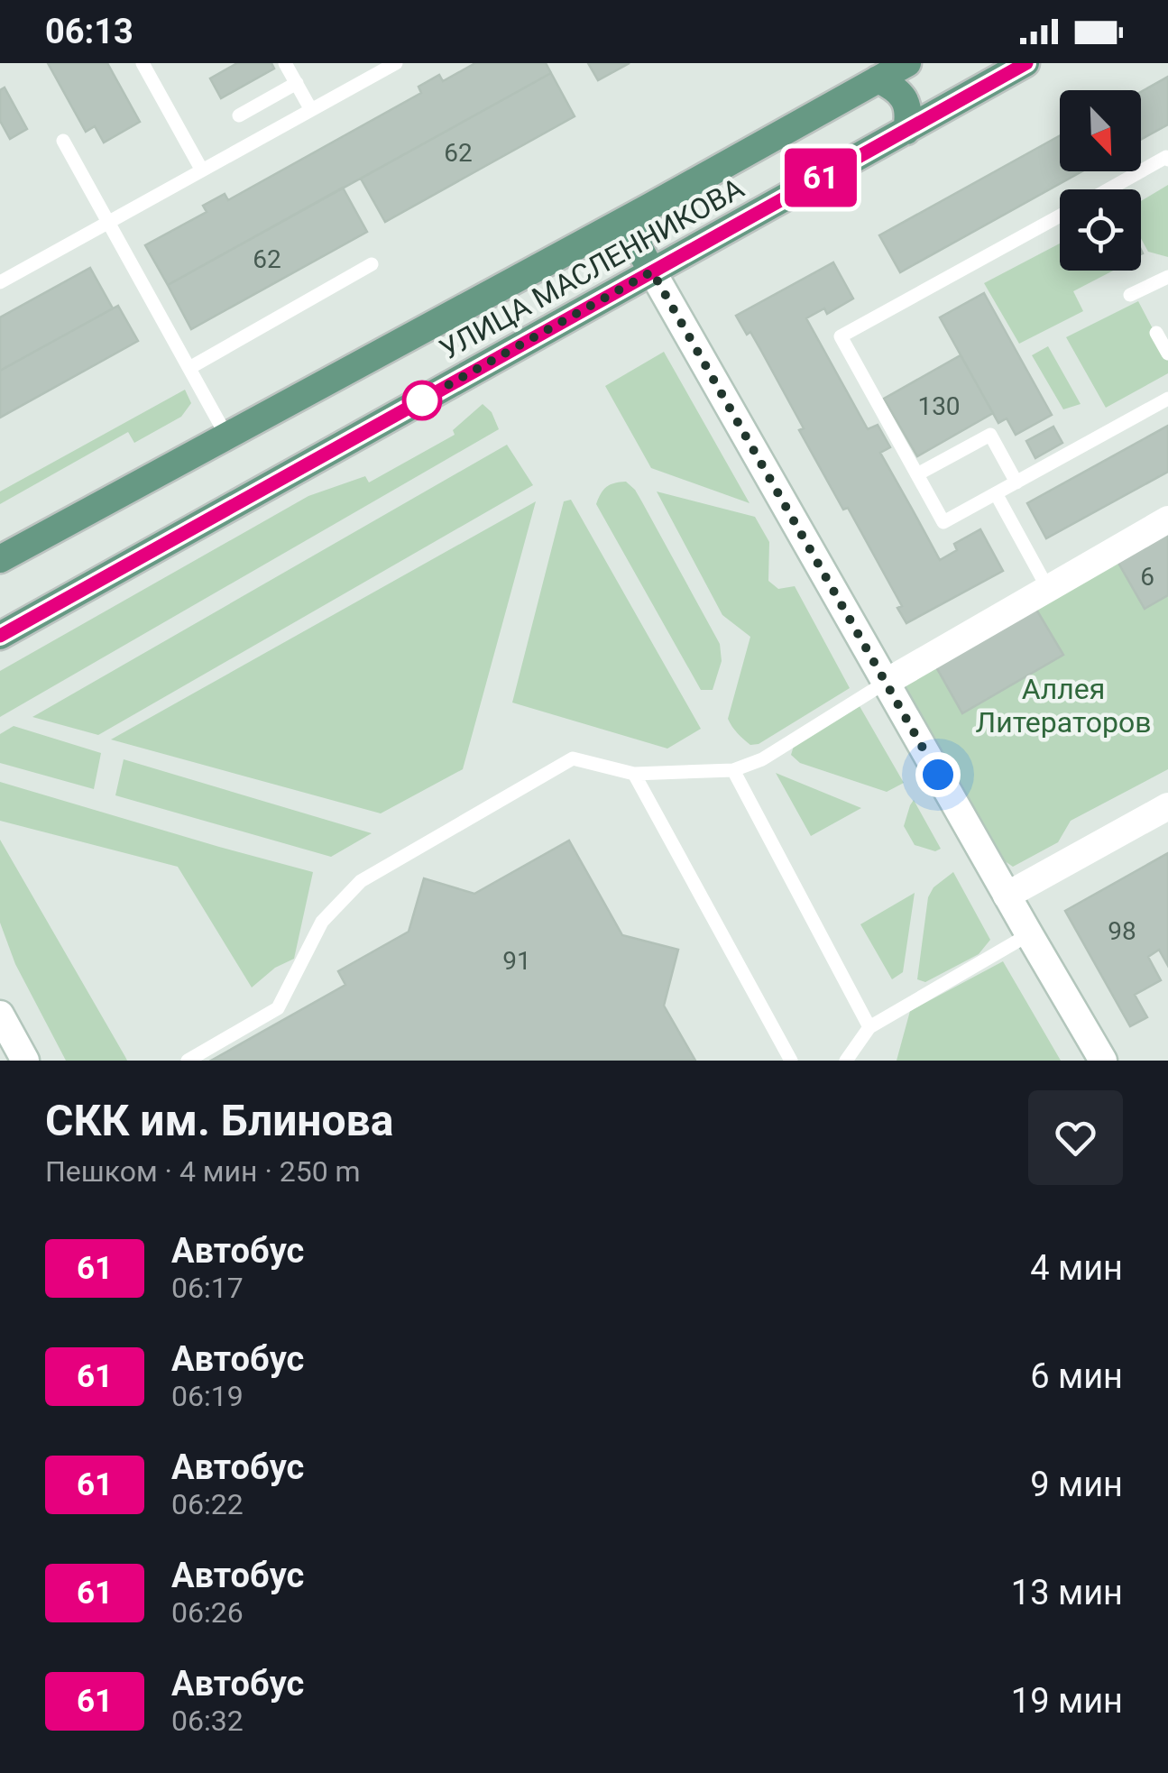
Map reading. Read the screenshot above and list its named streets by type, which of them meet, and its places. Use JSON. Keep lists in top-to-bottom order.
{
  "streets": {
    "main road": ["УЛИЦА МАСЛЕННИКОВА"]
  },
  "parks": ["Аллея Литераторов"],
  "lines": ["bus line 61"],
  "house_numbers": [
    "62",
    "62",
    "130",
    "6",
    "98",
    "91"
  ],
  "north": "bottom right",
  "page": {
    "status": "06:13",
    "on_map": "61",
    "heading": ["СКК им. Блинова", "Пешком · 4 мин · 250 m"],
    "list": [
      {
        "mark": "61",
        "name": "Автобус",
        "note": "06:17",
        "value": "4 мин"
      },
      {
        "mark": "61",
        "name": "Автобус",
        "note": "06:19",
        "value": "6 мин"
      },
      {
        "mark": "61",
        "name": "Автобус",
        "note": "06:22",
        "value": "9 мин"
      },
      {
        "mark": "61",
        "name": "Автобус",
        "note": "06:26",
        "value": "13 мин"
      },
      {
        "mark": "61",
        "name": "Автобус",
        "note": "06:32",
        "value": "19 мин"
      }
    ]
  }
}
